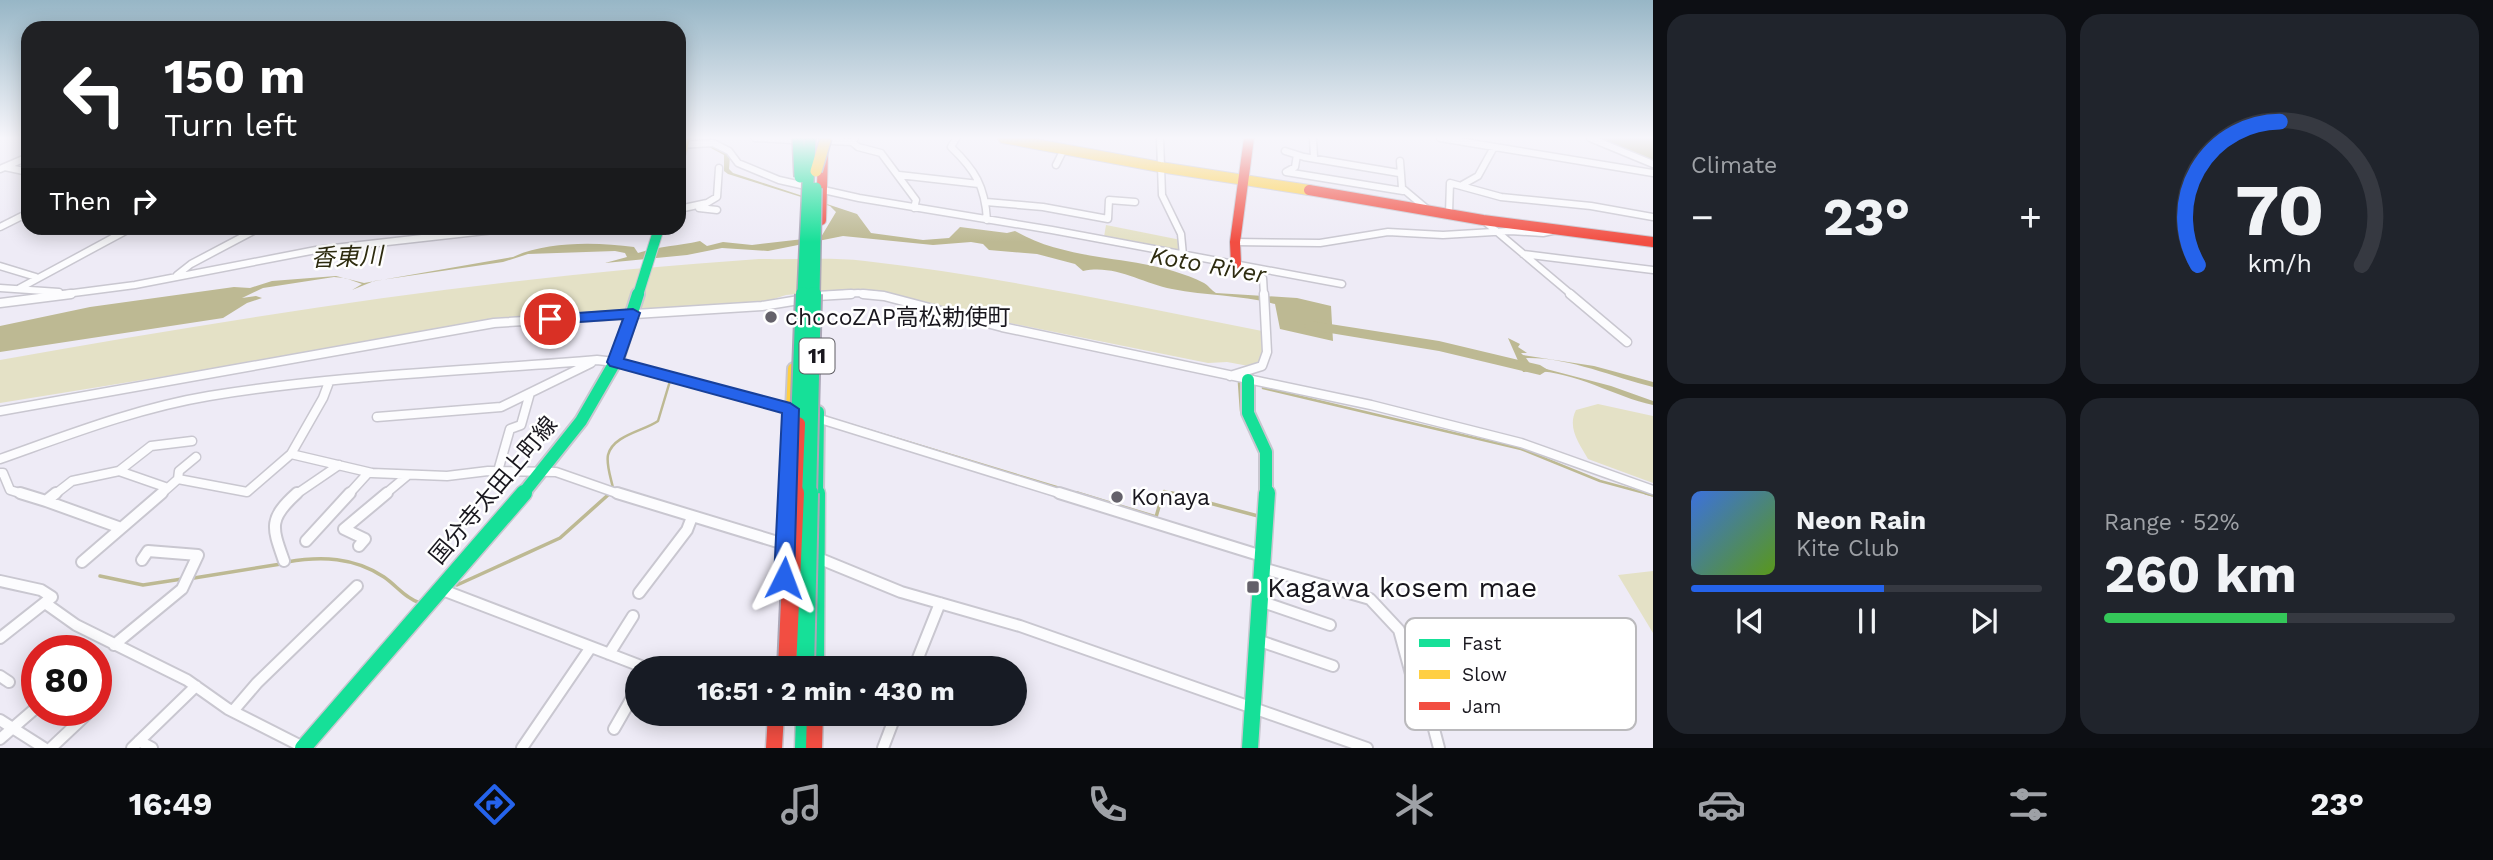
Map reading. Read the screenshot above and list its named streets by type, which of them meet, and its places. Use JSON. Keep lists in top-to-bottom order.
{
  "streets": {
    "main road": ["11", "国分寺太田上町線"]
  },
  "water": ["香東川", "Koto River"],
  "places": {
    "other": ["chocoZAP高松勅使町", "Konaya"],
    "transit": ["Kagawa kosem mae"]
  },
  "legend": ["Fast", "Slow", "Jam"],
  "page": {
    "tile": [
      "Climate",
      ["Range · 52%", "260 km"]
    ],
    "turn": ["150 m", "Turn left"],
    "then": "Then",
    "heat": ["−", "23°", "+"],
    "song": ["Neon Rain", "Kite Club"],
    "limit": "80",
    "trip": "16:51 · 2 min · 430 m",
    "tabs": ["16:49", "23°"],
    "gauge": ["70", "km/h"]
  }
}
